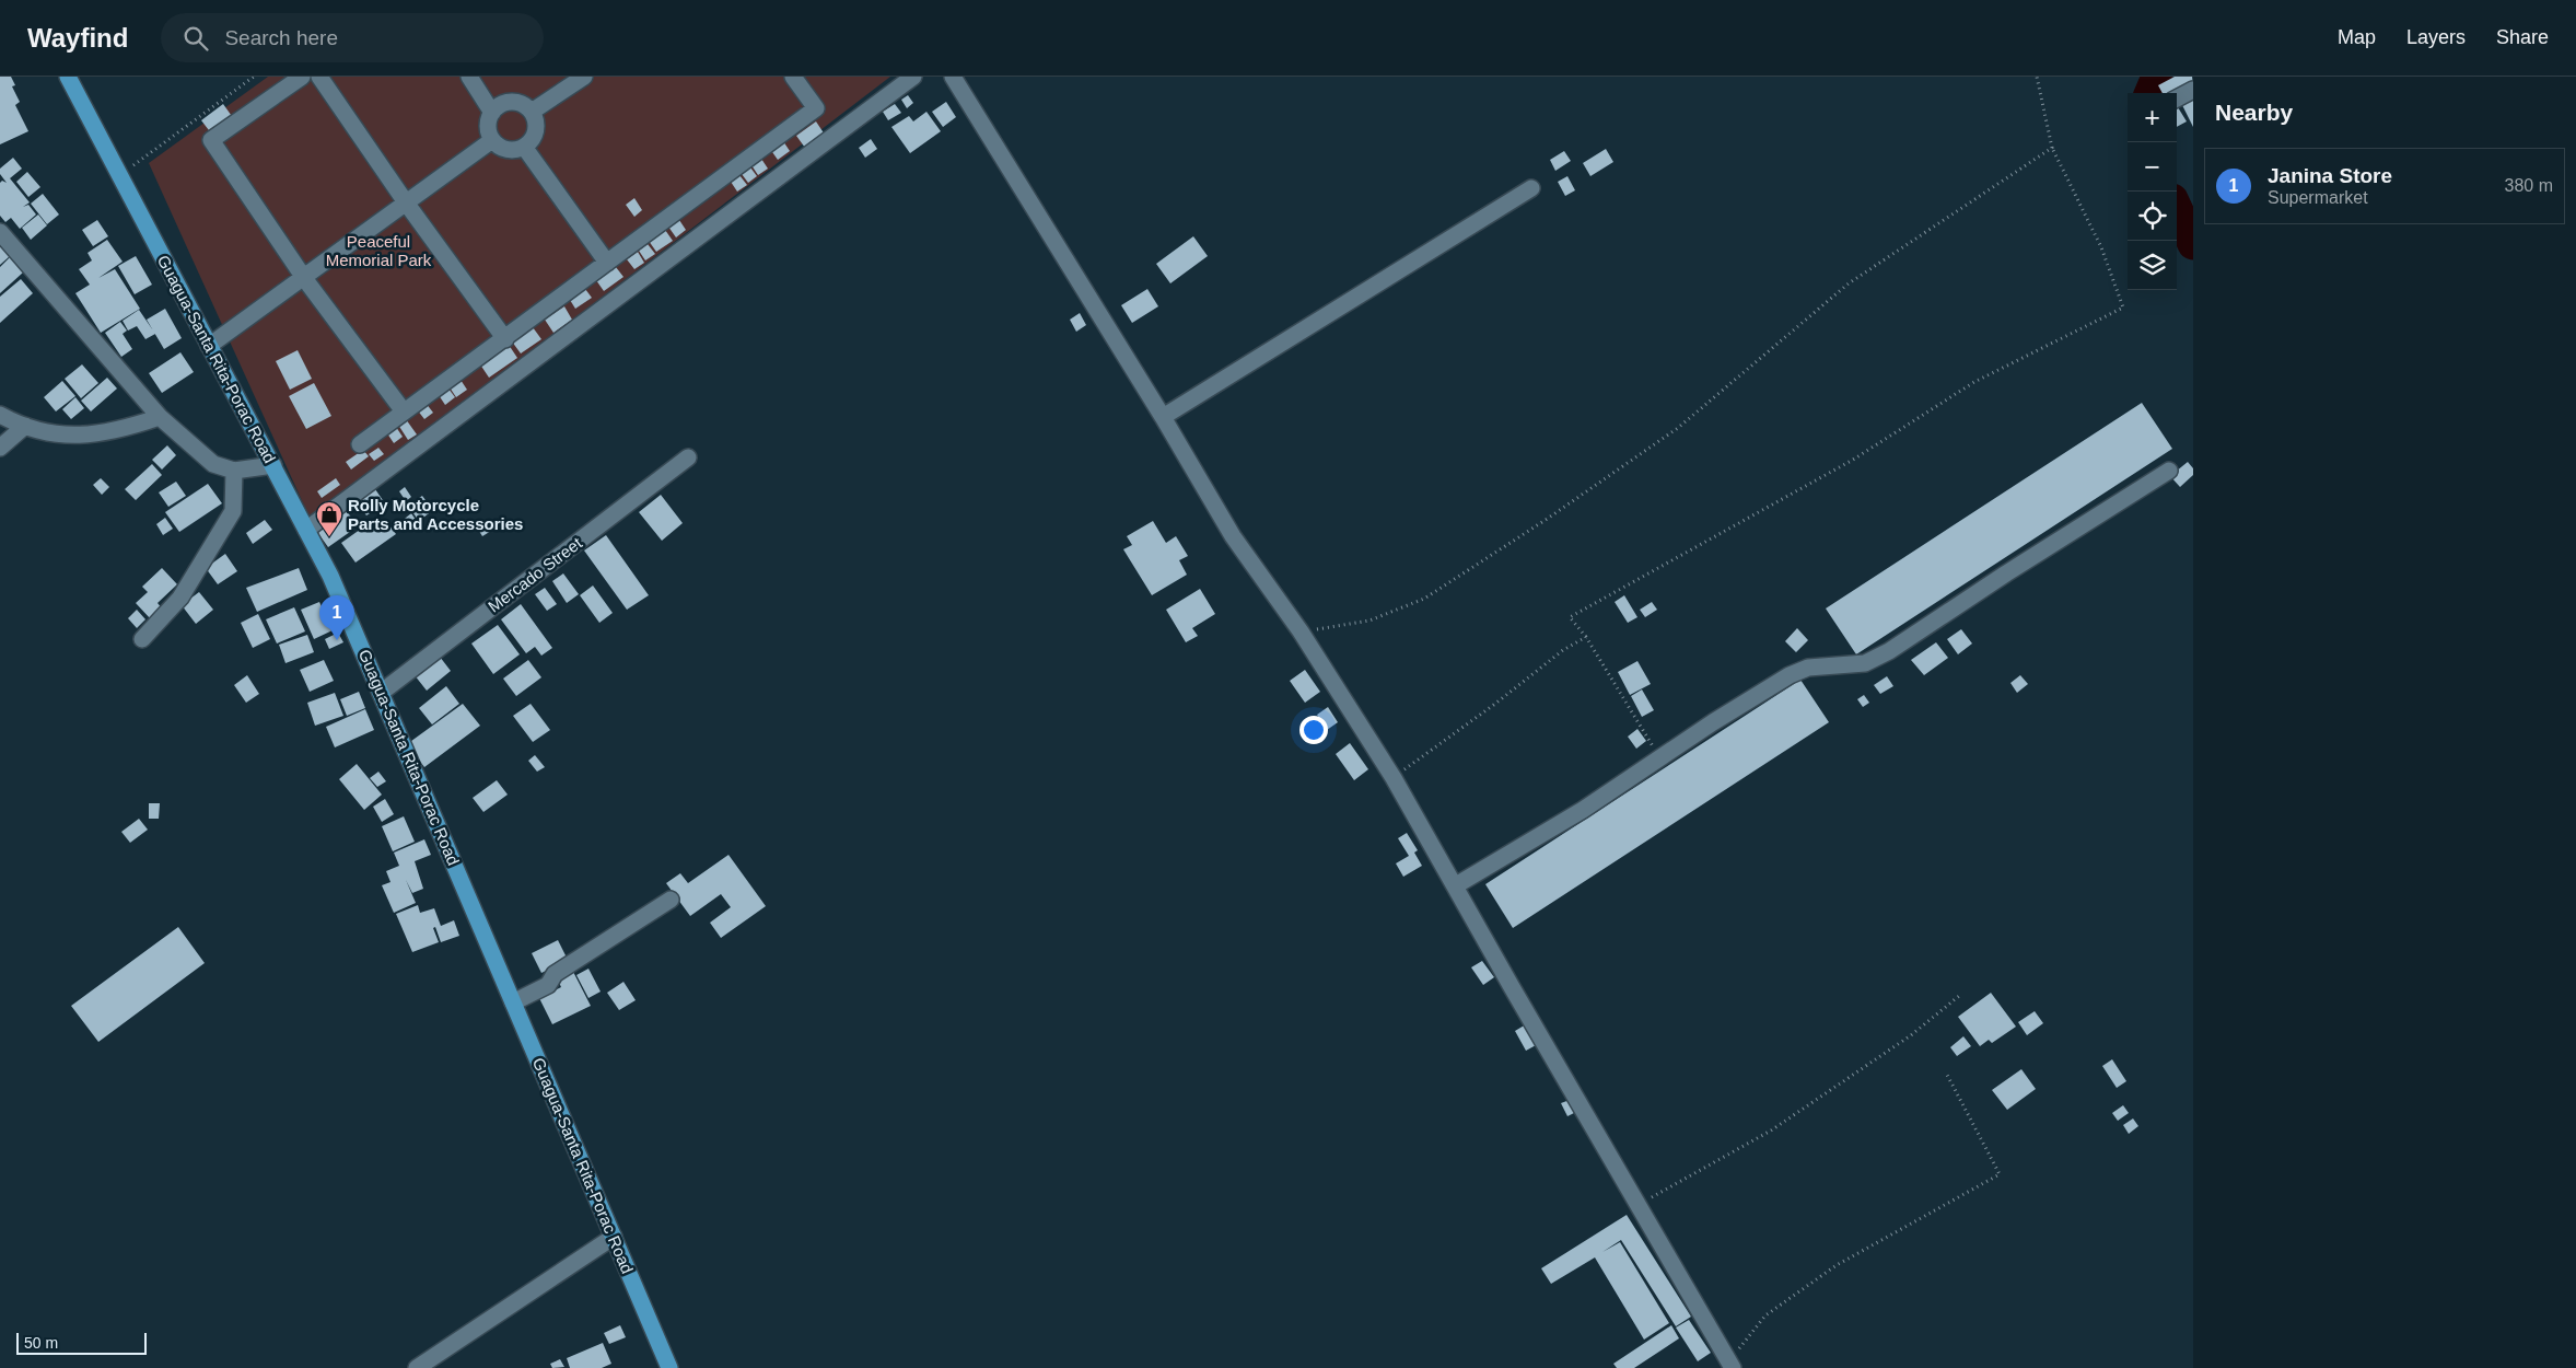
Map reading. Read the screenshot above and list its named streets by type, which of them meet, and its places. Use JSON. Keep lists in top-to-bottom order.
{
  "streets": {
    "main road": ["Guagua-Santa Rita-Porac Road"],
    "street": ["Mercado Street"]
  },
  "crossings": [
    ["Guagua-Santa Rita-Porac Road", "Mercado Street"]
  ],
  "parks": ["Peaceful Memorial Park"],
  "places": {
    "shop": ["Rolly Motorcycle Parts and Accessories"]
  },
  "scale_bar": "50 m",
  "page": {
    "header": "Wayfind",
    "search": "Search here",
    "nav": ["Map", "Layers", "Share"],
    "heading": "Nearby",
    "map_buttons": ["+", "−"],
    "list": [
      {
        "mark": "1",
        "name": "Janina Store",
        "note": "Supermarket",
        "value": "380 m"
      }
    ],
    "pins": "1",
    "scale": "50 m"
  }
}
